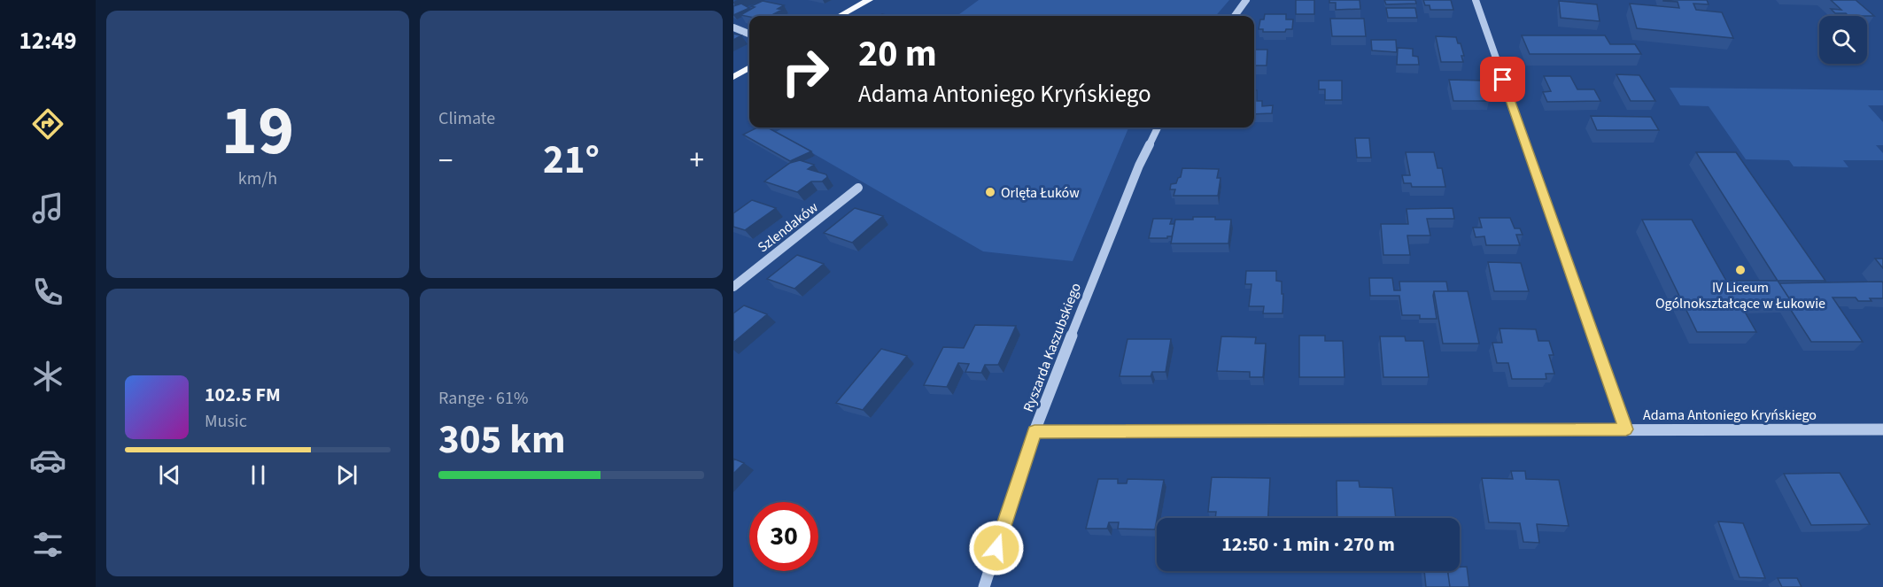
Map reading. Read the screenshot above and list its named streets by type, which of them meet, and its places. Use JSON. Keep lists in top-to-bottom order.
{
  "streets": {
    "street": ["Szlendaków", "Ryszarda Kaszubskiego", "Adama Antoniego Kryńskiego"]
  },
  "crossings": [
    ["Ryszarda Kaszubskiego", "Adama Antoniego Kryńskiego"]
  ],
  "places": ["Orlęta Łuków", "IV Liceum Ogólnokształcące w Łukowie"],
  "page": {
    "tabs": "12:49",
    "tile": [
      ["19", "km/h"],
      "Climate",
      ["Range · 61%", "305 km"]
    ],
    "turn": ["20 m", "Adama Antoniego Kryńskiego"],
    "heat": ["−", "21°", "+"],
    "song": ["102.5 FM", "Music"],
    "limit": "30",
    "trip": "12:50 · 1 min · 270 m"
  }
}
